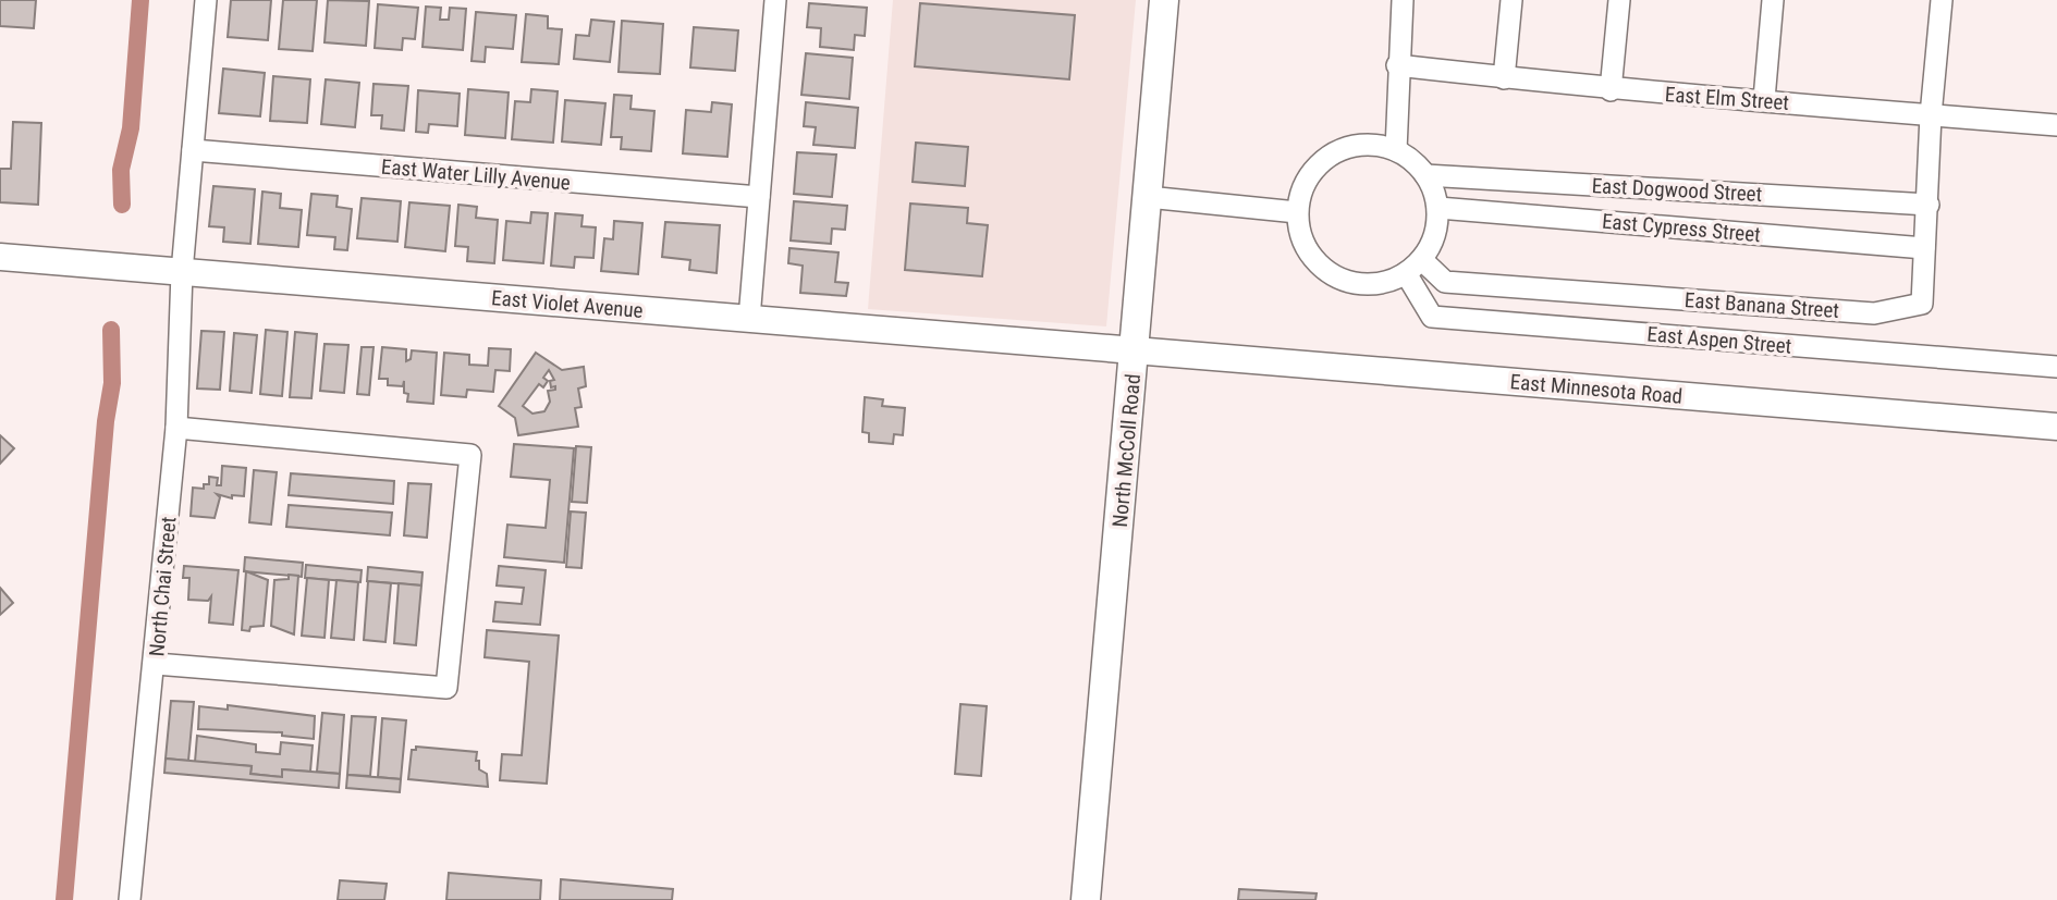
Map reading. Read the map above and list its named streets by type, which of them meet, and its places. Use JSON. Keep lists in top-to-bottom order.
{
  "streets": {
    "main road": ["North McColl Road"],
    "street": [
      "East Elm Street",
      "East Water Lilly Avenue",
      "East Dogwood Street",
      "East Cypress Street",
      "East Violet Avenue",
      "East Banana Street",
      "East Aspen Street",
      "East Minnesota Road",
      "North Chai Street"
    ]
  },
  "crossings": [
    ["East Elm Street", "East Banana Street"],
    ["East Water Lilly Avenue", "North Chai Street"],
    ["East Dogwood Street", "East Cypress Street"],
    ["East Dogwood Street", "East Banana Street"],
    ["East Dogwood Street", "East Aspen Street"],
    ["East Cypress Street", "East Banana Street"],
    ["East Cypress Street", "East Aspen Street"],
    ["East Violet Avenue", "East Minnesota Road"],
    ["East Violet Avenue", "North McColl Road"],
    ["East Violet Avenue", "North Chai Street"],
    ["East Banana Street", "East Aspen Street"],
    ["East Minnesota Road", "North McColl Road"]
  ]
}
